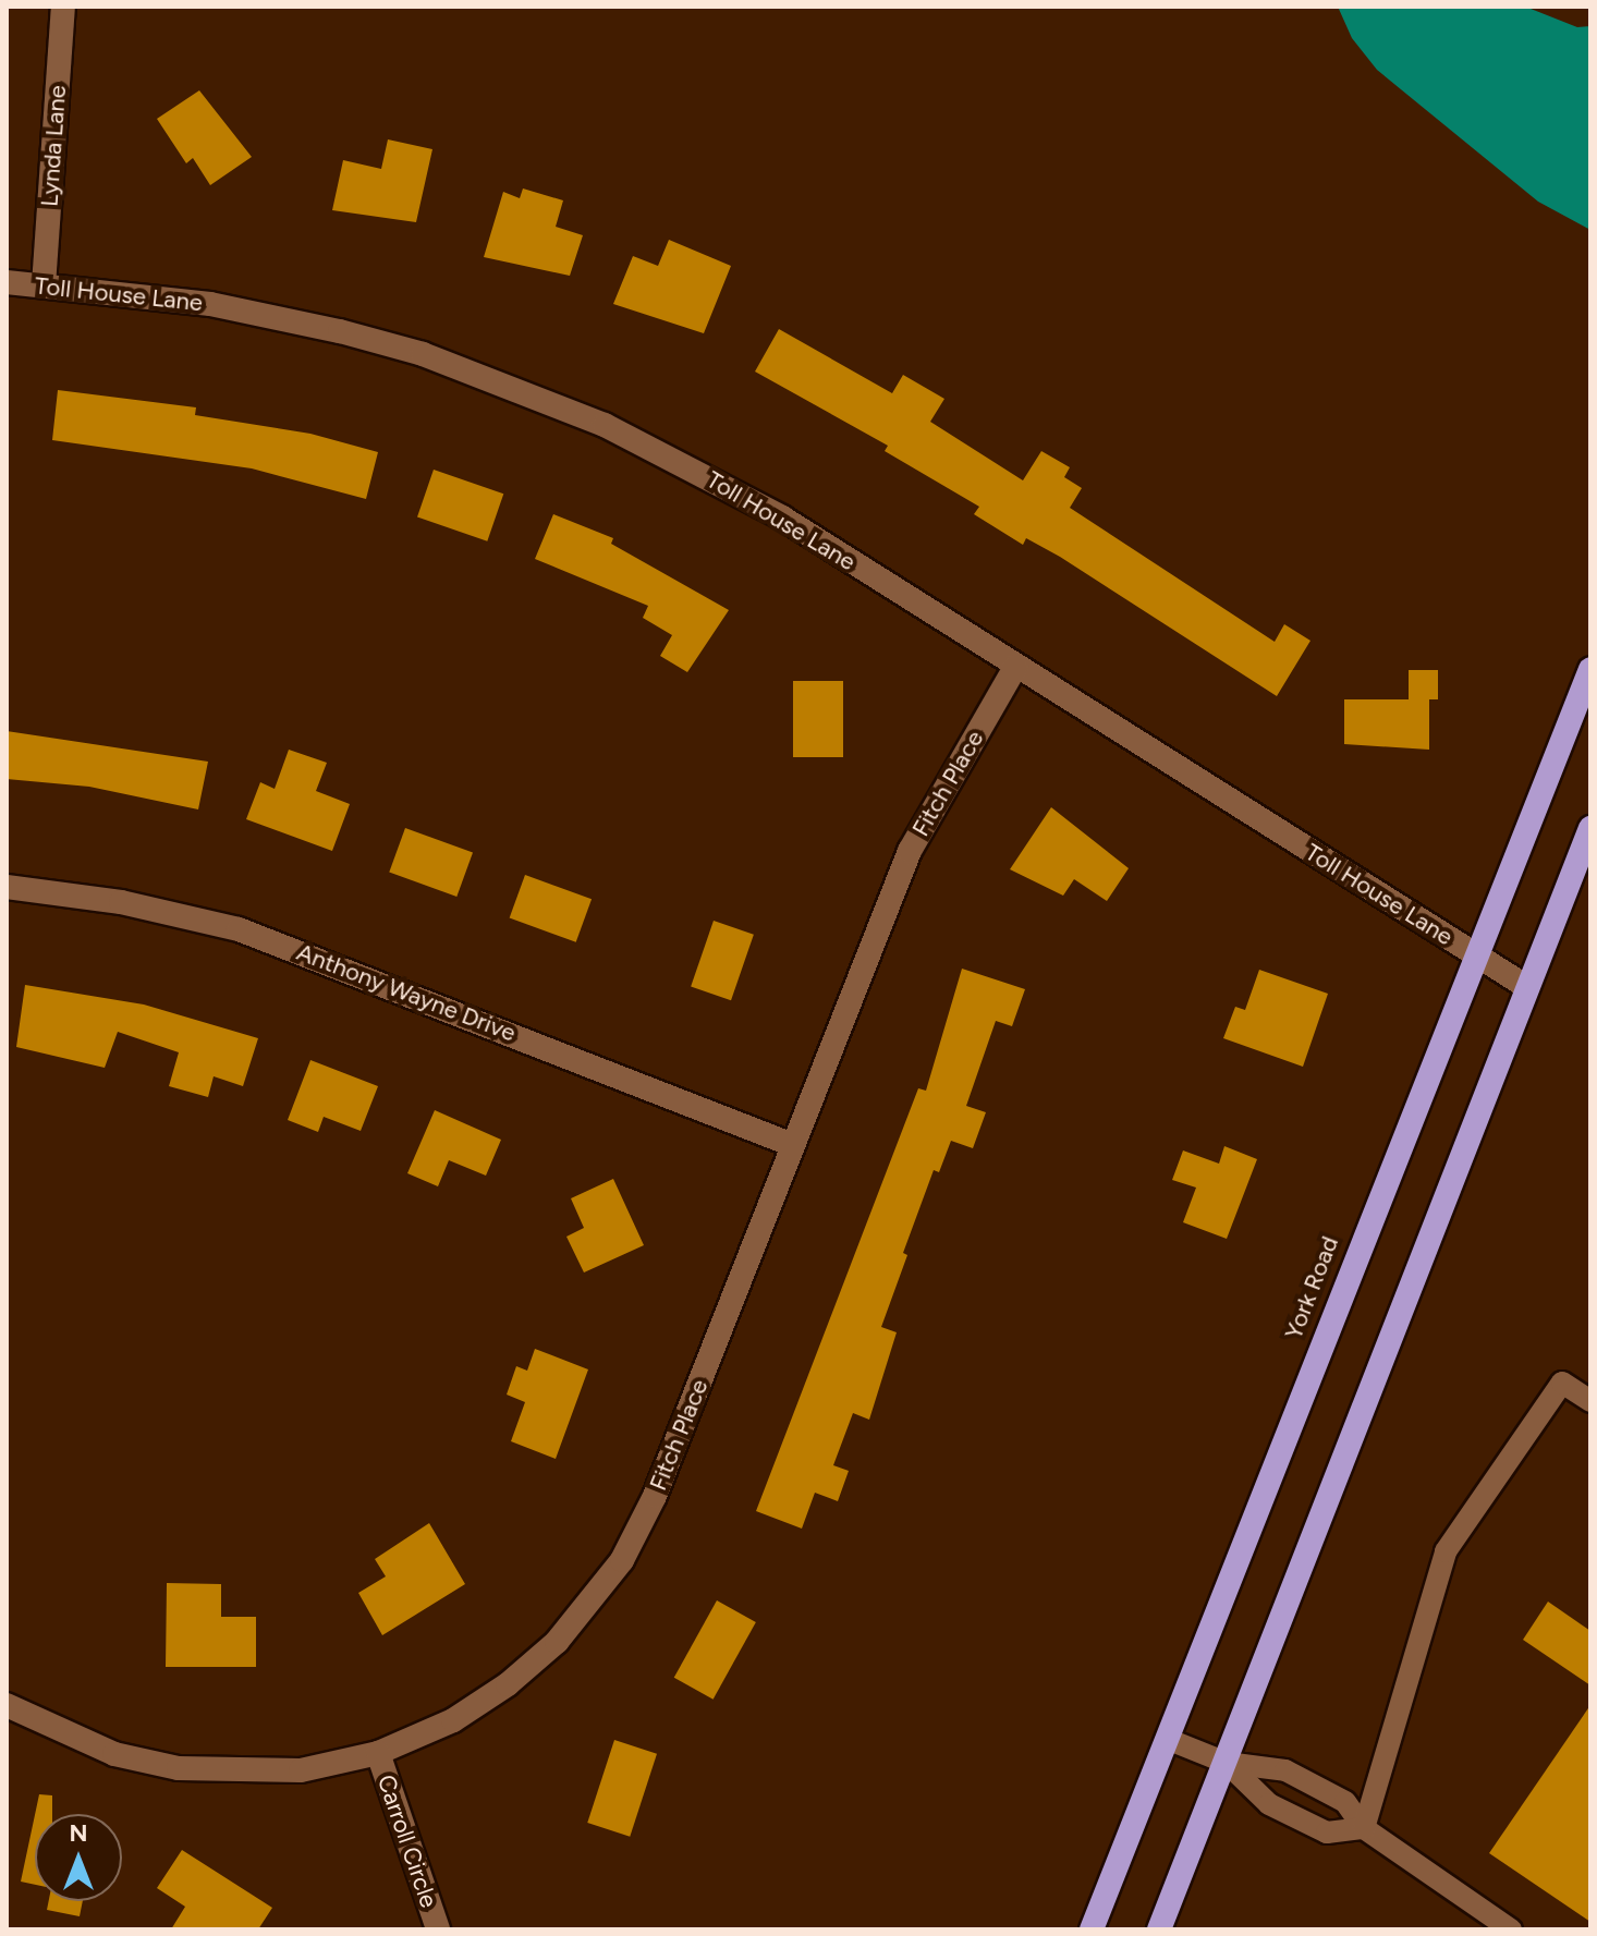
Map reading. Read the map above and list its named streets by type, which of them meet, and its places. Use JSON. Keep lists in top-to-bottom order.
{
  "streets": {
    "highway": ["York Road"],
    "street": [
      "Lynda Lane",
      "Toll House Lane",
      "Fitch Place",
      "Anthony Wayne Drive",
      "Carroll Circle"
    ]
  },
  "crossings": [
    ["Lynda Lane", "Toll House Lane"],
    ["Toll House Lane", "Fitch Place"],
    ["Toll House Lane", "York Road"],
    ["Fitch Place", "Anthony Wayne Drive"],
    ["Fitch Place", "Carroll Circle"]
  ],
  "north": "top"
}
